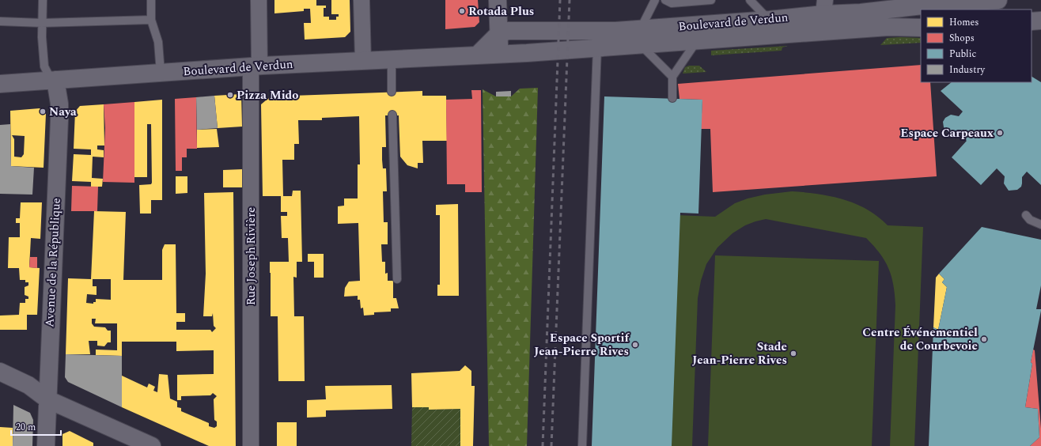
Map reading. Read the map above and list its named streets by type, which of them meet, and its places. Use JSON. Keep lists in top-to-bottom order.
{
  "streets": {
    "main road": ["Boulevard de Verdun", "Avenue de la République"],
    "street": ["Rue Joseph Rivière"]
  },
  "crossings": [
    ["Boulevard de Verdun", "Rue Joseph Rivière"],
    ["Boulevard de Verdun", "Avenue de la République"]
  ],
  "places": [
    "Rotada Plus",
    "Pizza Mido",
    "Naya",
    "Espace Carpeaux",
    "Centre Événementiel de Courbevoie",
    "Espace Sportif Jean-Pierre Rives",
    "Stade Jean-Pierre Rives"
  ],
  "legend": [
    "Homes",
    "Shops",
    "Public",
    "Industry"
  ],
  "scale_bar": "20 m"
}
